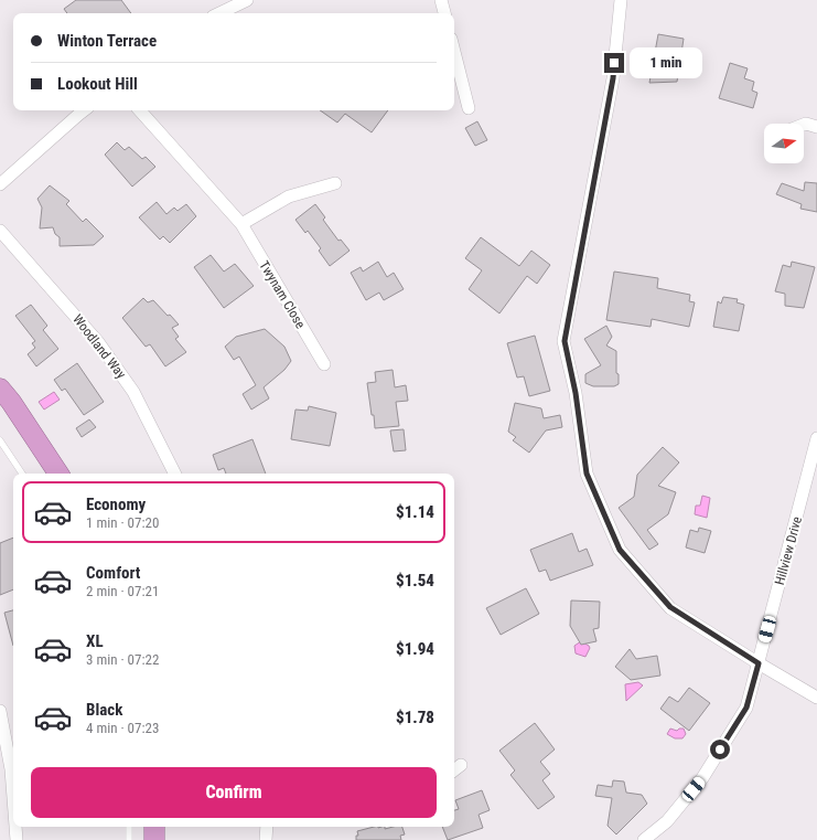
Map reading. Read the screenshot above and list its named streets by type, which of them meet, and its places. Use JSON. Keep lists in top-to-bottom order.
{
  "streets": {
    "street": ["Twynam Close", "Woodland Way", "Hillview Drive"]
  },
  "north": "right",
  "page": {
    "banner": ["Winton Terrace", "Lookout Hill"],
    "bubble": "1 min",
    "list": [
      {
        "name": "Economy",
        "note": "1 min · 07:20",
        "value": "$1.14"
      },
      {
        "name": "Comfort",
        "note": "2 min · 07:21",
        "value": "$1.54"
      },
      {
        "name": "XL",
        "note": "3 min · 07:22",
        "value": "$1.94"
      },
      {
        "name": "Black",
        "note": "4 min · 07:23",
        "value": "$1.78"
      }
    ],
    "buttons": "Confirm"
  }
}
